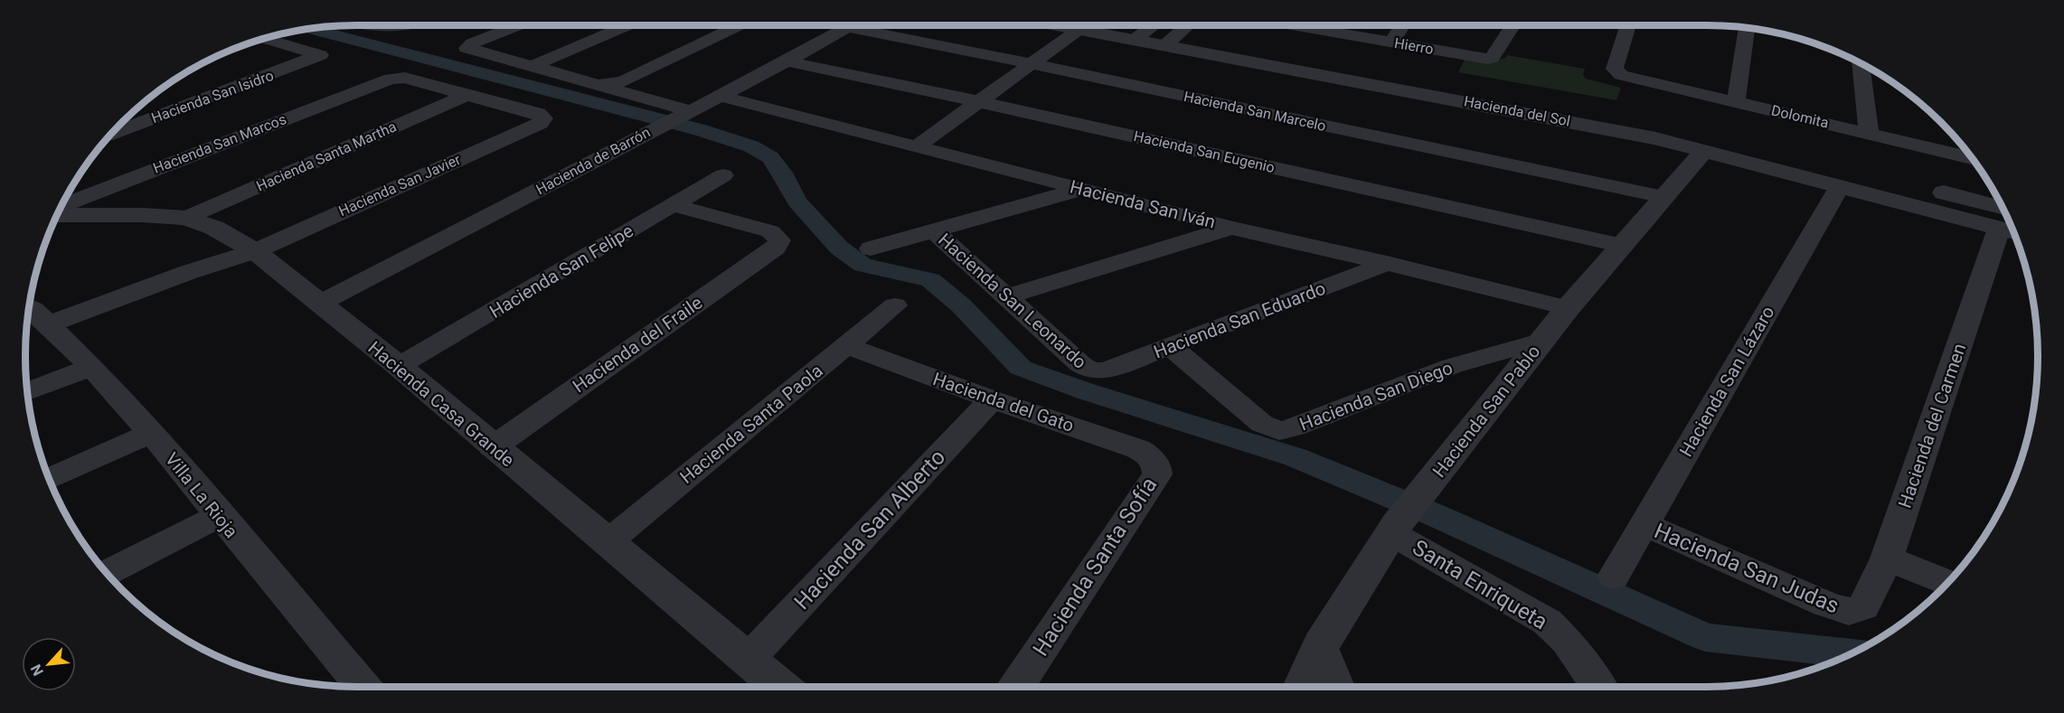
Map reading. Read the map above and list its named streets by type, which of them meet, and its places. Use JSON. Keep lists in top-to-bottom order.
{
  "streets": {
    "street": [
      "Hierro",
      "Hacienda San Isidro",
      "Hacienda San Marcelo",
      "Hacienda del Sol",
      "Dolomita",
      "Hacienda San Marcos",
      "Hacienda San Eugenio",
      "Hacienda Santa Martha",
      "Hacienda de Barrón",
      "Hacienda San Javier",
      "Hacienda San Iván",
      "Hacienda San Felipe",
      "Hacienda San Leonardo",
      "Hacienda San Eduardo",
      "Hacienda del Fraile",
      "Hacienda San Lázaro",
      "Hacienda San Diego",
      "Hacienda del Gato",
      "Hacienda Casa Grande",
      "Hacienda San Pablo",
      "Hacienda Santa Paola",
      "Hacienda del Carmen",
      "Villa La Rioja",
      "Hacienda San Alberto",
      "Hacienda Santa Sofía",
      "Hacienda San Judas",
      "Santa Enriqueta"
    ]
  },
  "crossings": [
    ["Hacienda San Marcelo", "Hacienda de Barrón"],
    ["Hacienda San Marcelo", "Hacienda San Pablo"],
    ["Hacienda del Sol", "Hacienda San Lázaro"],
    ["Hacienda del Sol", "Hacienda San Pablo"],
    ["Hacienda del Sol", "Hacienda del Carmen"],
    ["Hacienda San Marcos", "Hacienda Santa Martha"],
    ["Hacienda San Marcos", "Hacienda San Javier"],
    ["Hacienda San Eugenio", "Hacienda de Barrón"],
    ["Hacienda San Eugenio", "Hacienda San Pablo"],
    ["Hacienda Santa Martha", "Hacienda San Javier"],
    ["Hacienda Santa Martha", "Hacienda Casa Grande"],
    ["Hacienda de Barrón", "Hacienda San Iván"],
    ["Hacienda de Barrón", "Hacienda Casa Grande"],
    ["Hacienda San Javier", "Hacienda Casa Grande"],
    ["Hacienda San Javier", "Villa La Rioja"],
    ["Hacienda San Iván", "Hacienda San Eduardo"],
    ["Hacienda San Iván", "Hacienda San Pablo"],
    ["Hacienda San Felipe", "Hacienda del Fraile"],
    ["Hacienda San Felipe", "Hacienda Casa Grande"],
    ["Hacienda San Leonardo", "Hacienda San Eduardo"],
    ["Hacienda San Eduardo", "Hacienda San Diego"],
    ["Hacienda del Fraile", "Hacienda Casa Grande"],
    ["Hacienda San Lázaro", "Hacienda San Judas"],
    ["Hacienda San Diego", "Hacienda San Pablo"],
    ["Hacienda del Gato", "Hacienda Santa Paola"],
    ["Hacienda del Gato", "Hacienda San Alberto"],
    ["Hacienda del Gato", "Hacienda Santa Sofía"],
    ["Hacienda Casa Grande", "Hacienda Santa Paola"],
    ["Hacienda Casa Grande", "Hacienda San Alberto"],
    ["Hacienda San Pablo", "Santa Enriqueta"],
    ["Hacienda del Carmen", "Hacienda San Judas"]
  ],
  "north": "bottom left"
}
